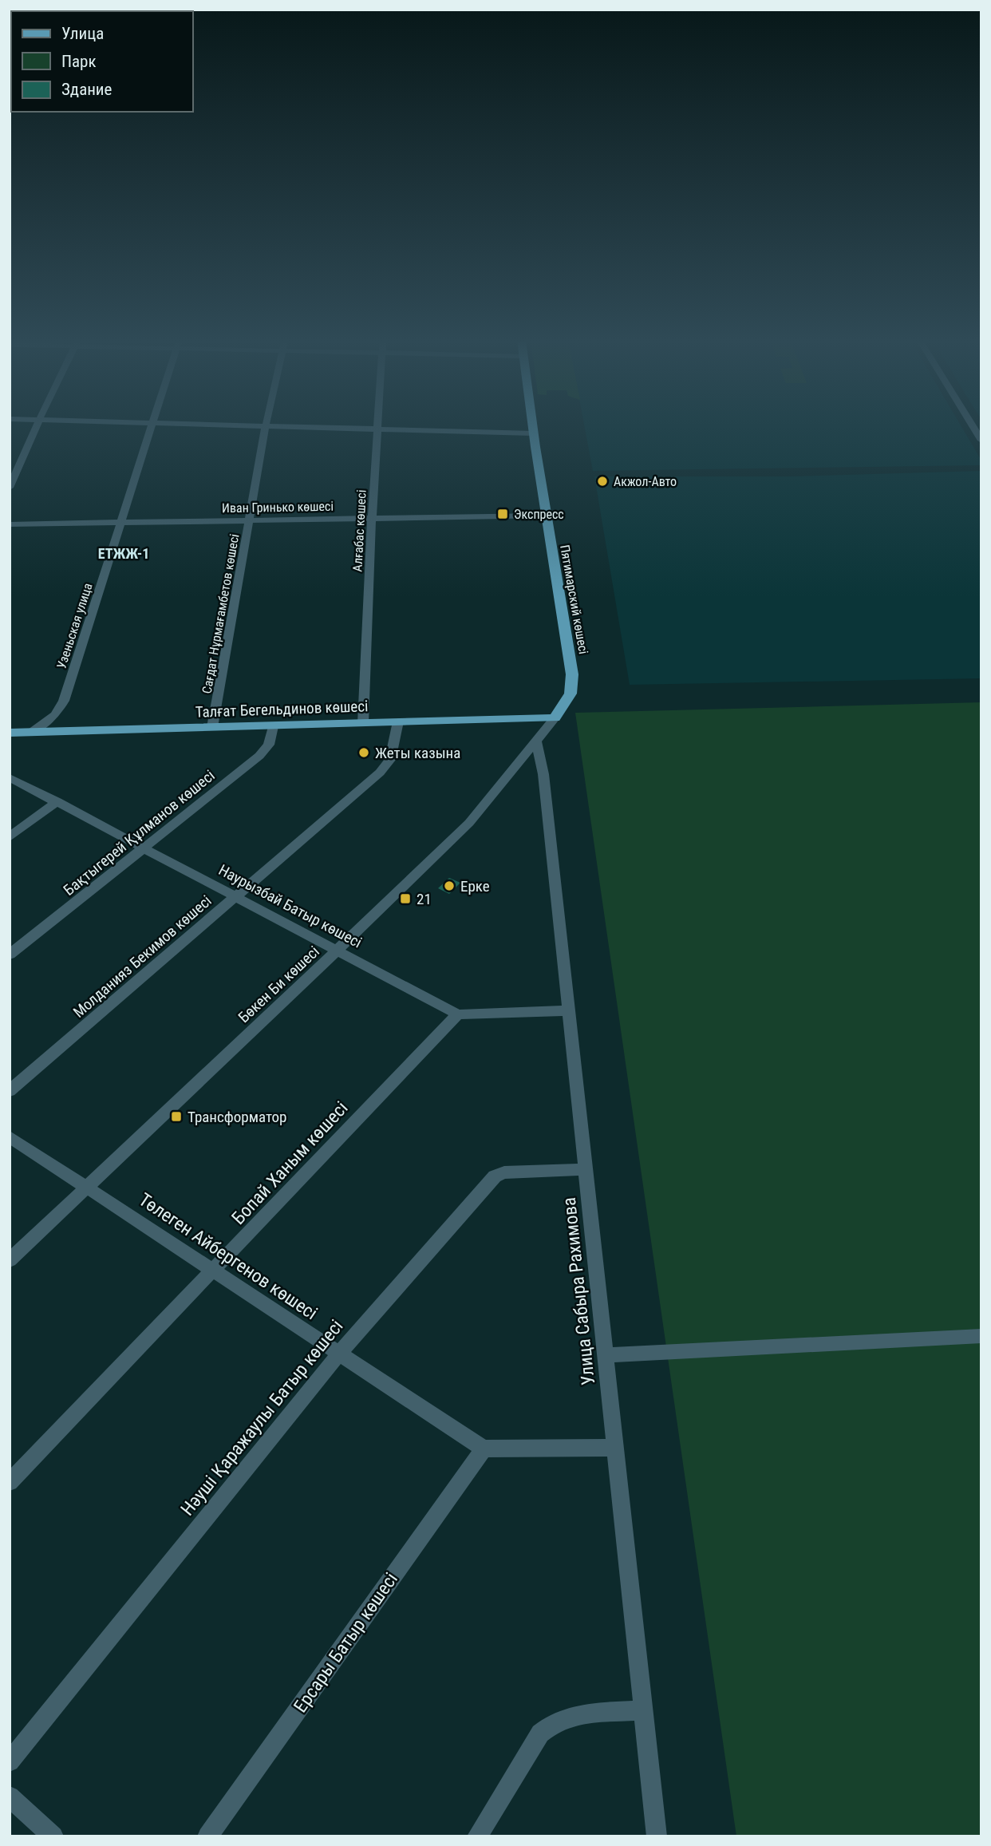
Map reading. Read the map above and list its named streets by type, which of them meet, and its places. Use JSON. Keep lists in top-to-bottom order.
{
  "streets": {
    "main road": ["Пятимарский көшесі", "Талғат Бегельдинов көшесі"],
    "street": [
      "Иван Гринько көшесі",
      "Алғабас көшесі",
      "Сағдат Нұрмағамбетов көшесі",
      "Узеньская улица",
      "Бақтыгерей Құлманов көшесі",
      "Наурызбай Батыр көшесі",
      "Молданияз Бекимов көшесі",
      "Бөкен Би көшесі",
      "Бопай Ханым көшесі",
      "Төлеген Айбергенов көшесі",
      "Улица Сабыра Рахимова",
      "Нәуші Қаражаулы Батыр көшесі",
      "Ерсары Батыр көшесі"
    ]
  },
  "crossings": [
    ["Иван Гринько көшесі", "Алғабас көшесі"],
    ["Иван Гринько көшесі", "Пятимарский көшесі"],
    ["Иван Гринько көшесі", "Сағдат Нұрмағамбетов көшесі"],
    ["Иван Гринько көшесі", "Узеньская улица"],
    ["Алғабас көшесі", "Талғат Бегельдинов көшесі"],
    ["Пятимарский көшесі", "Талғат Бегельдинов көшесі"],
    ["Пятимарский көшесі", "Бөкен Би көшесі"],
    ["Сағдат Нұрмағамбетов көшесі", "Талғат Бегельдинов көшесі"],
    ["Узеньская улица", "Талғат Бегельдинов көшесі"],
    ["Талғат Бегельдинов көшесі", "Бақтыгерей Құлманов көшесі"],
    ["Талғат Бегельдинов көшесі", "Молданияз Бекимов көшесі"],
    ["Талғат Бегельдинов көшесі", "Бөкен Би көшесі"],
    ["Бақтыгерей Құлманов көшесі", "Наурызбай Батыр көшесі"],
    ["Наурызбай Батыр көшесі", "Молданияз Бекимов көшесі"],
    ["Наурызбай Батыр көшесі", "Бөкен Би көшесі"],
    ["Наурызбай Батыр көшесі", "Бопай Ханым көшесі"],
    ["Бөкен Би көшесі", "Төлеген Айбергенов көшесі"],
    ["Бөкен Би көшесі", "Улица Сабыра Рахимова"],
    ["Бопай Ханым көшесі", "Төлеген Айбергенов көшесі"],
    ["Төлеген Айбергенов көшесі", "Нәуші Қаражаулы Батыр көшесі"],
    ["Төлеген Айбергенов көшесі", "Ерсары Батыр көшесі"],
    ["Улица Сабыра Рахимова", "Нәуші Қаражаулы Батыр көшесі"]
  ],
  "districts": ["ЕТЖЖ-1"],
  "places": {
    "other": ["Акжол-Авто", "Жеты казына", "Ерке"],
    "transit": ["Экспресс", "21", "Трансформатор"]
  },
  "legend": ["Улица", "Парк", "Здание"]
}
